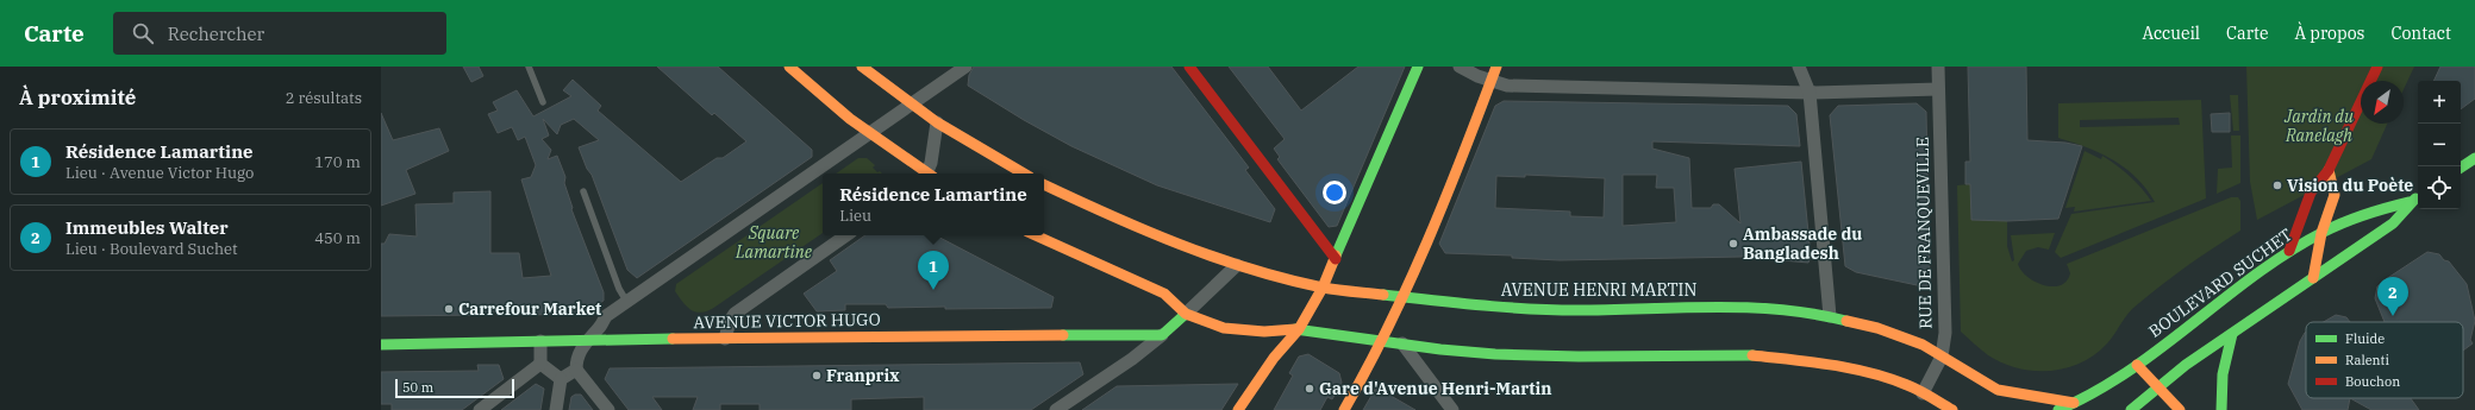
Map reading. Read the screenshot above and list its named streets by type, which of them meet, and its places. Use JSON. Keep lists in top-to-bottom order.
{
  "streets": {
    "main road": ["BOULEVARD SUCHET", "AVENUE HENRI MARTIN", "AVENUE VICTOR HUGO"],
    "street": ["RUE DE FRANQUEVILLE"]
  },
  "crossings": [
    ["RUE DE FRANQUEVILLE", "AVENUE HENRI MARTIN"],
    ["BOULEVARD SUCHET", "AVENUE HENRI MARTIN"]
  ],
  "parks": ["Jardin du Ranelagh", "Square Lamartine"],
  "places": [
    "Vision du Poète",
    "Ambassade du Bangladesh",
    "Carrefour Market",
    "Franprix",
    "Gare d'Avenue Henri-Martin"
  ],
  "legend": ["Fluide", "Ralenti", "Bouchon"],
  "scale_bar": "50 m",
  "north": "bottom left",
  "page": {
    "header": "Carte",
    "search": "Rechercher",
    "nav": [
      "Accueil",
      "Carte",
      "À propos",
      "Contact"
    ],
    "heading": ["À proximité", "2 résultats"],
    "map_buttons": ["+", "−"],
    "list": [
      {
        "mark": "1",
        "name": "Résidence Lamartine",
        "note": "Lieu · Avenue Victor Hugo",
        "value": "170 m"
      },
      {
        "mark": "2",
        "name": "Immeubles Walter",
        "note": "Lieu · Boulevard Suchet",
        "value": "450 m"
      }
    ],
    "popup": ["Résidence Lamartine", "Lieu"],
    "pins": ["1", "2"],
    "scale": "50 m"
  }
}
